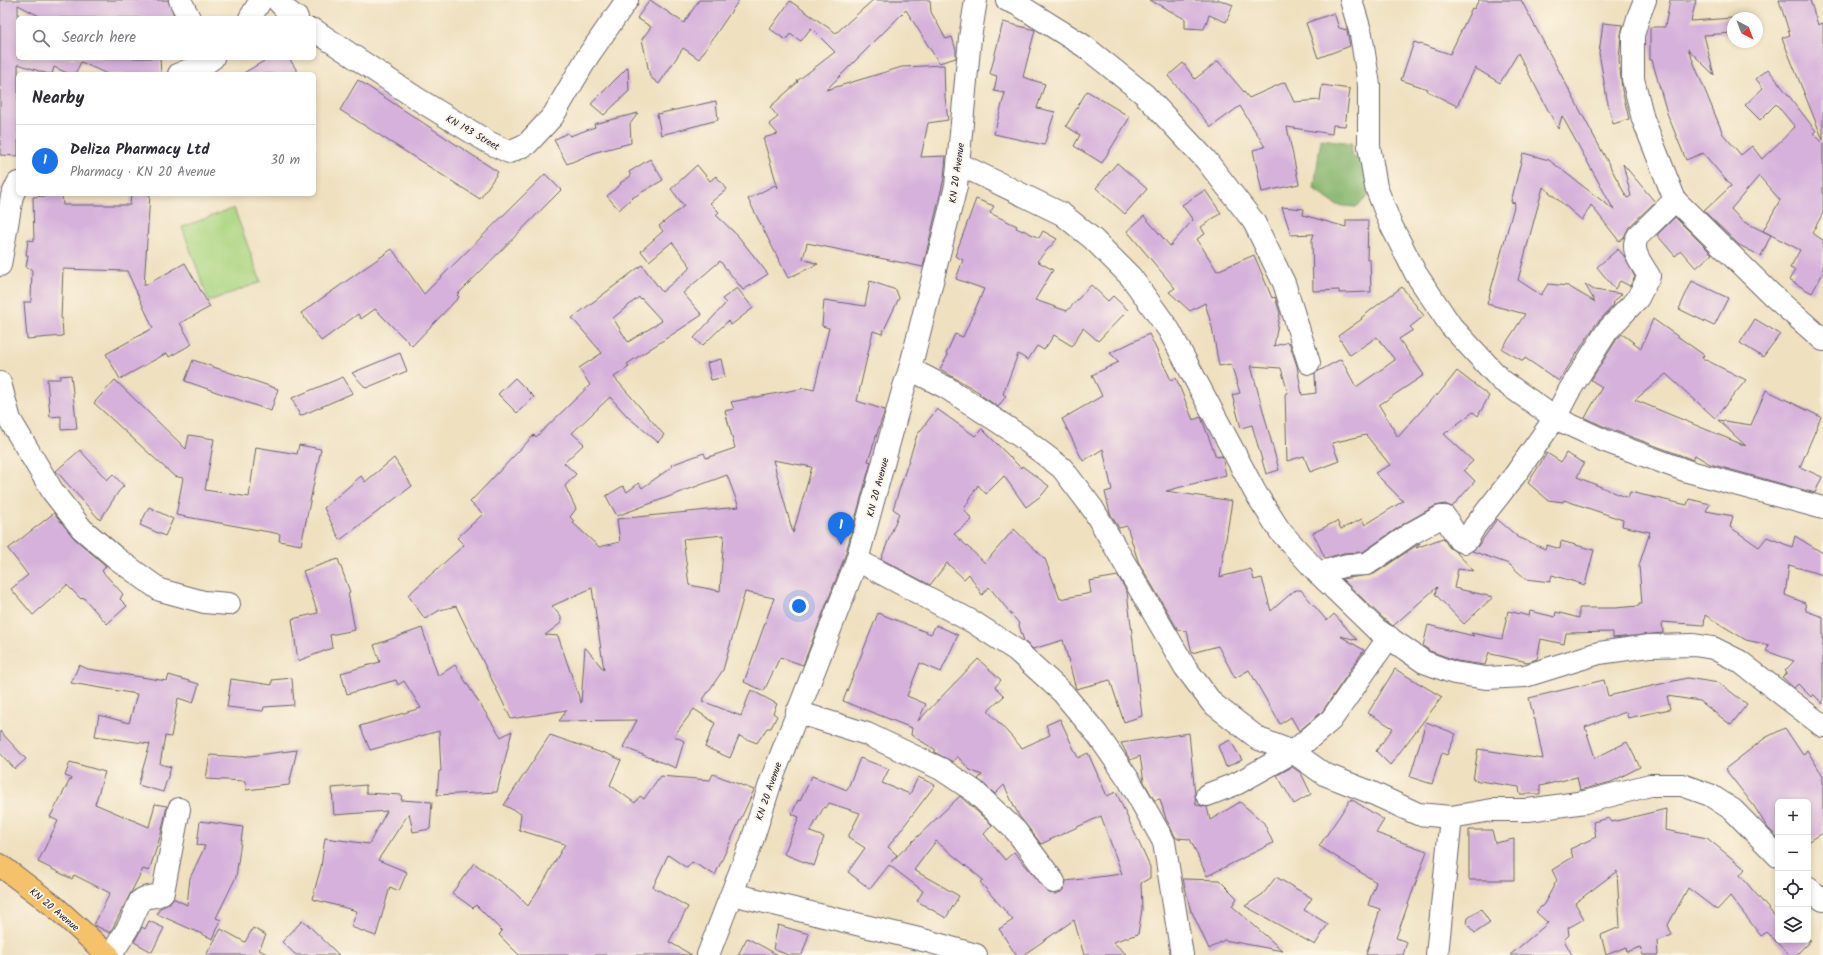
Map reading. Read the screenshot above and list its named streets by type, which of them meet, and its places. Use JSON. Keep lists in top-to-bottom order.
{
  "streets": {
    "main road": ["KN 20 Avenue"],
    "street": ["KN 193 Street"]
  },
  "north": "bottom right",
  "page": {
    "search": "Search here",
    "heading": "Nearby",
    "list": [
      {
        "mark": "1",
        "name": "Deliza Pharmacy Ltd",
        "note": "Pharmacy · KN 20 Avenue",
        "value": "30 m"
      }
    ],
    "pins": "1",
    "map_buttons": ["+", "−"]
  }
}
